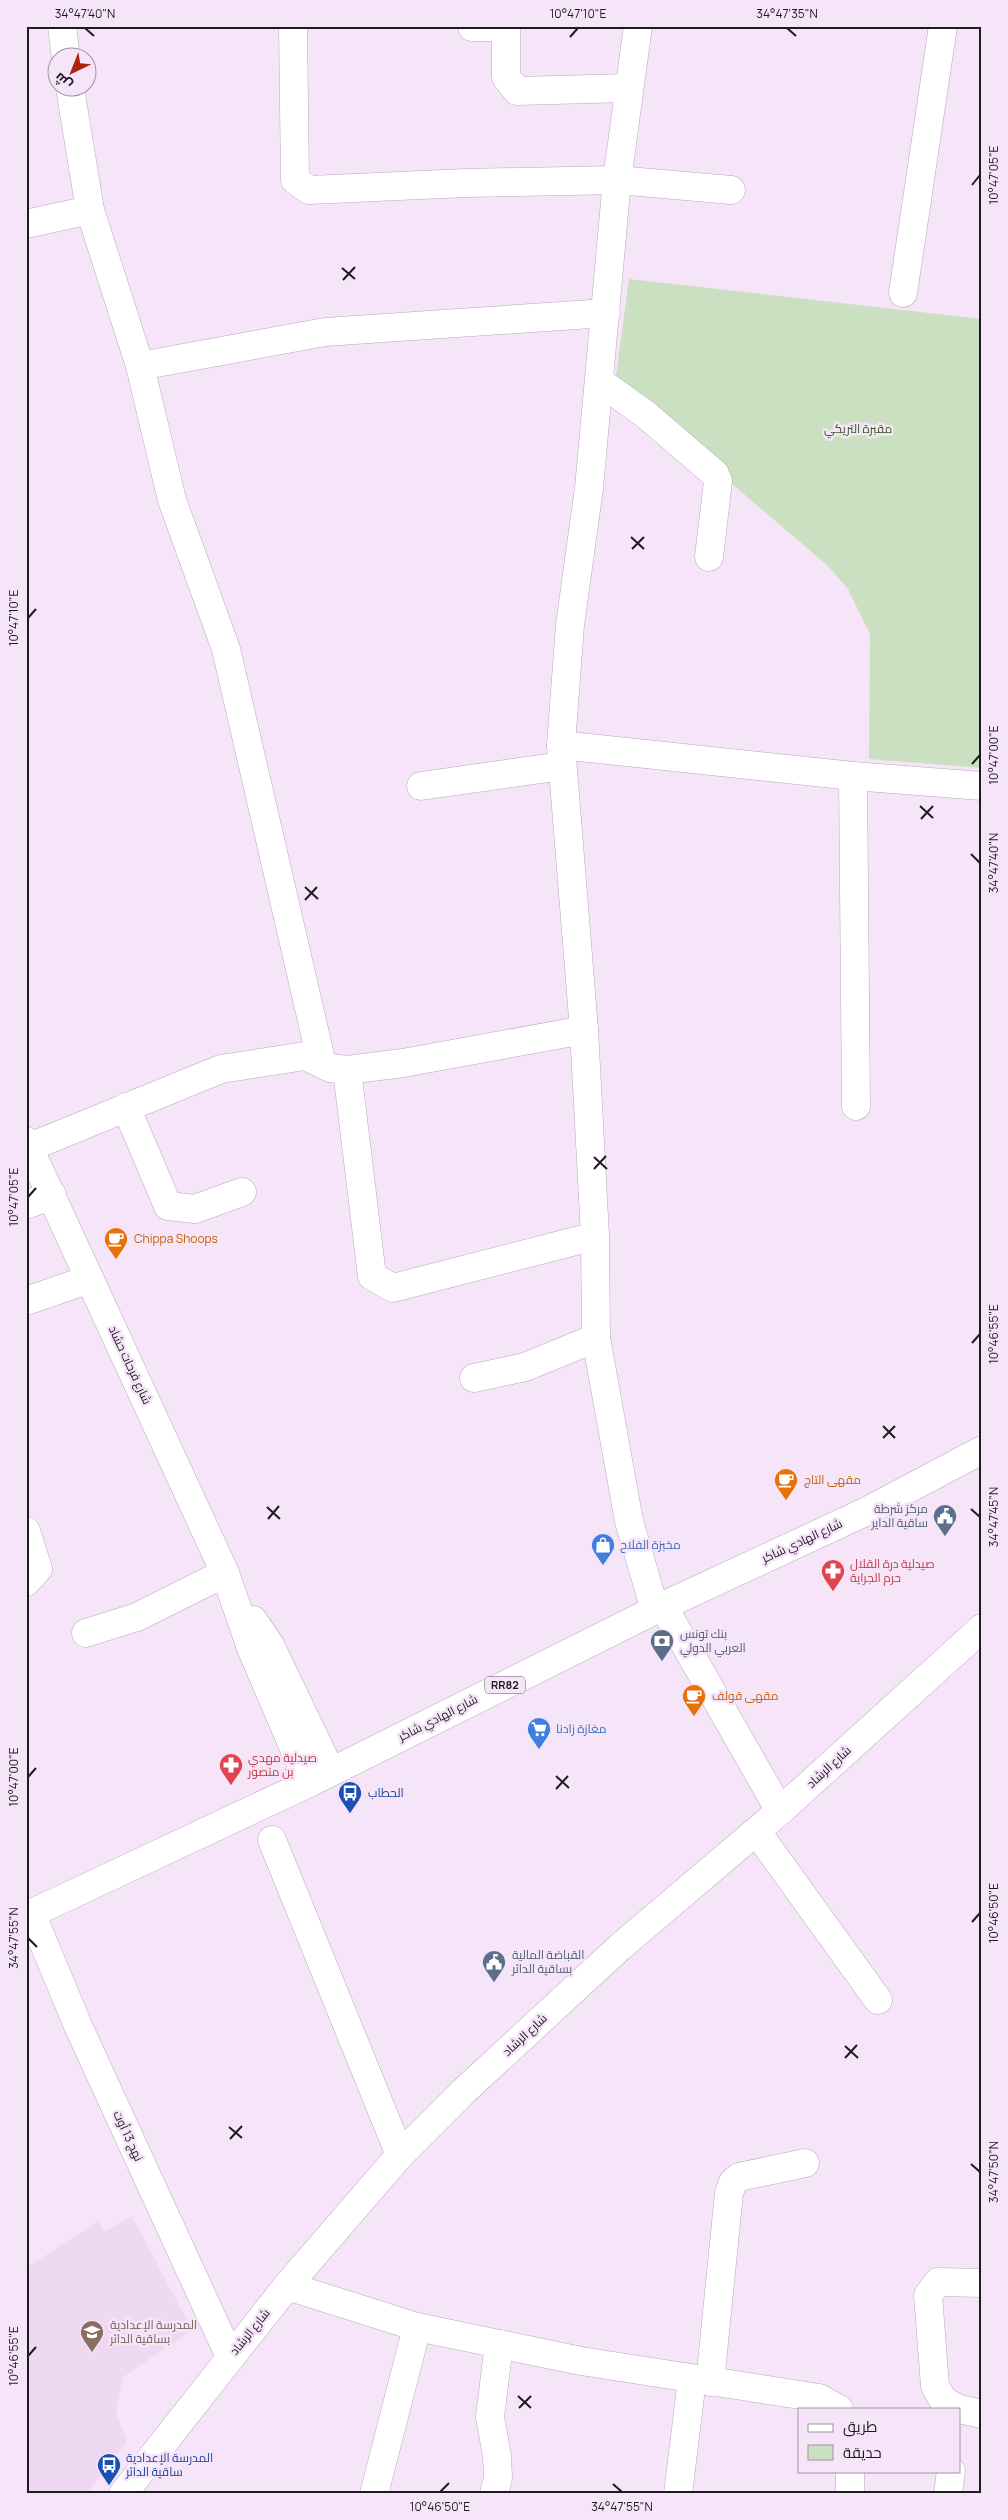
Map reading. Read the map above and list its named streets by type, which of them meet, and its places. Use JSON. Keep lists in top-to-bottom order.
{
  "streets": {
    "street": [
      "شارع فرحات حشاد",
      "شارع الهادي شاكر",
      "RR82",
      "شارع الرشاد",
      "نهج 13 أوت"
    ]
  },
  "crossings": [
    ["شارع فرحات حشاد", "شارع الهادي شاكر"],
    ["شارع الهادي شاكر", "نهج 13 أوت"],
    ["شارع الرشاد", "نهج 13 أوت"]
  ],
  "parks": ["مقبرة التريكي"],
  "places": {
    "cafe": ["Chippa Shoops", "مقهى التاج", "مقهى قولف"],
    "public building": ["مركز شرطة ساقية الداير", "القباضة المالية بساقية الدائر"],
    "shop": ["مخبزة الفلاح"],
    "pharmacy": ["صيدلية درة القلال حرم الجراية", "صيدلية مهدي بن منصور"],
    "bank": ["بنك تونس العربي الدولي"],
    "supermarket": ["مغازة زادنا"],
    "bus stop": ["الحطاب", "المدرسة الإعدادية ساقية الدائر"],
    "school or university": ["المدرسة الإعدادية بساقية الدائر"]
  },
  "legend": ["طريق", "حديقة"],
  "north": "bottom left",
  "coordinates": [
    "34°47'40\"N",
    "10°47'10\"E",
    "34°47'35\"N",
    "10°47'05\"E",
    "10°47'00\"E",
    "10°46'55\"E",
    "34°47'45\"N",
    "10°46'50\"E",
    "34°47'55\"N",
    "34°47'50\"N"
  ]
}
